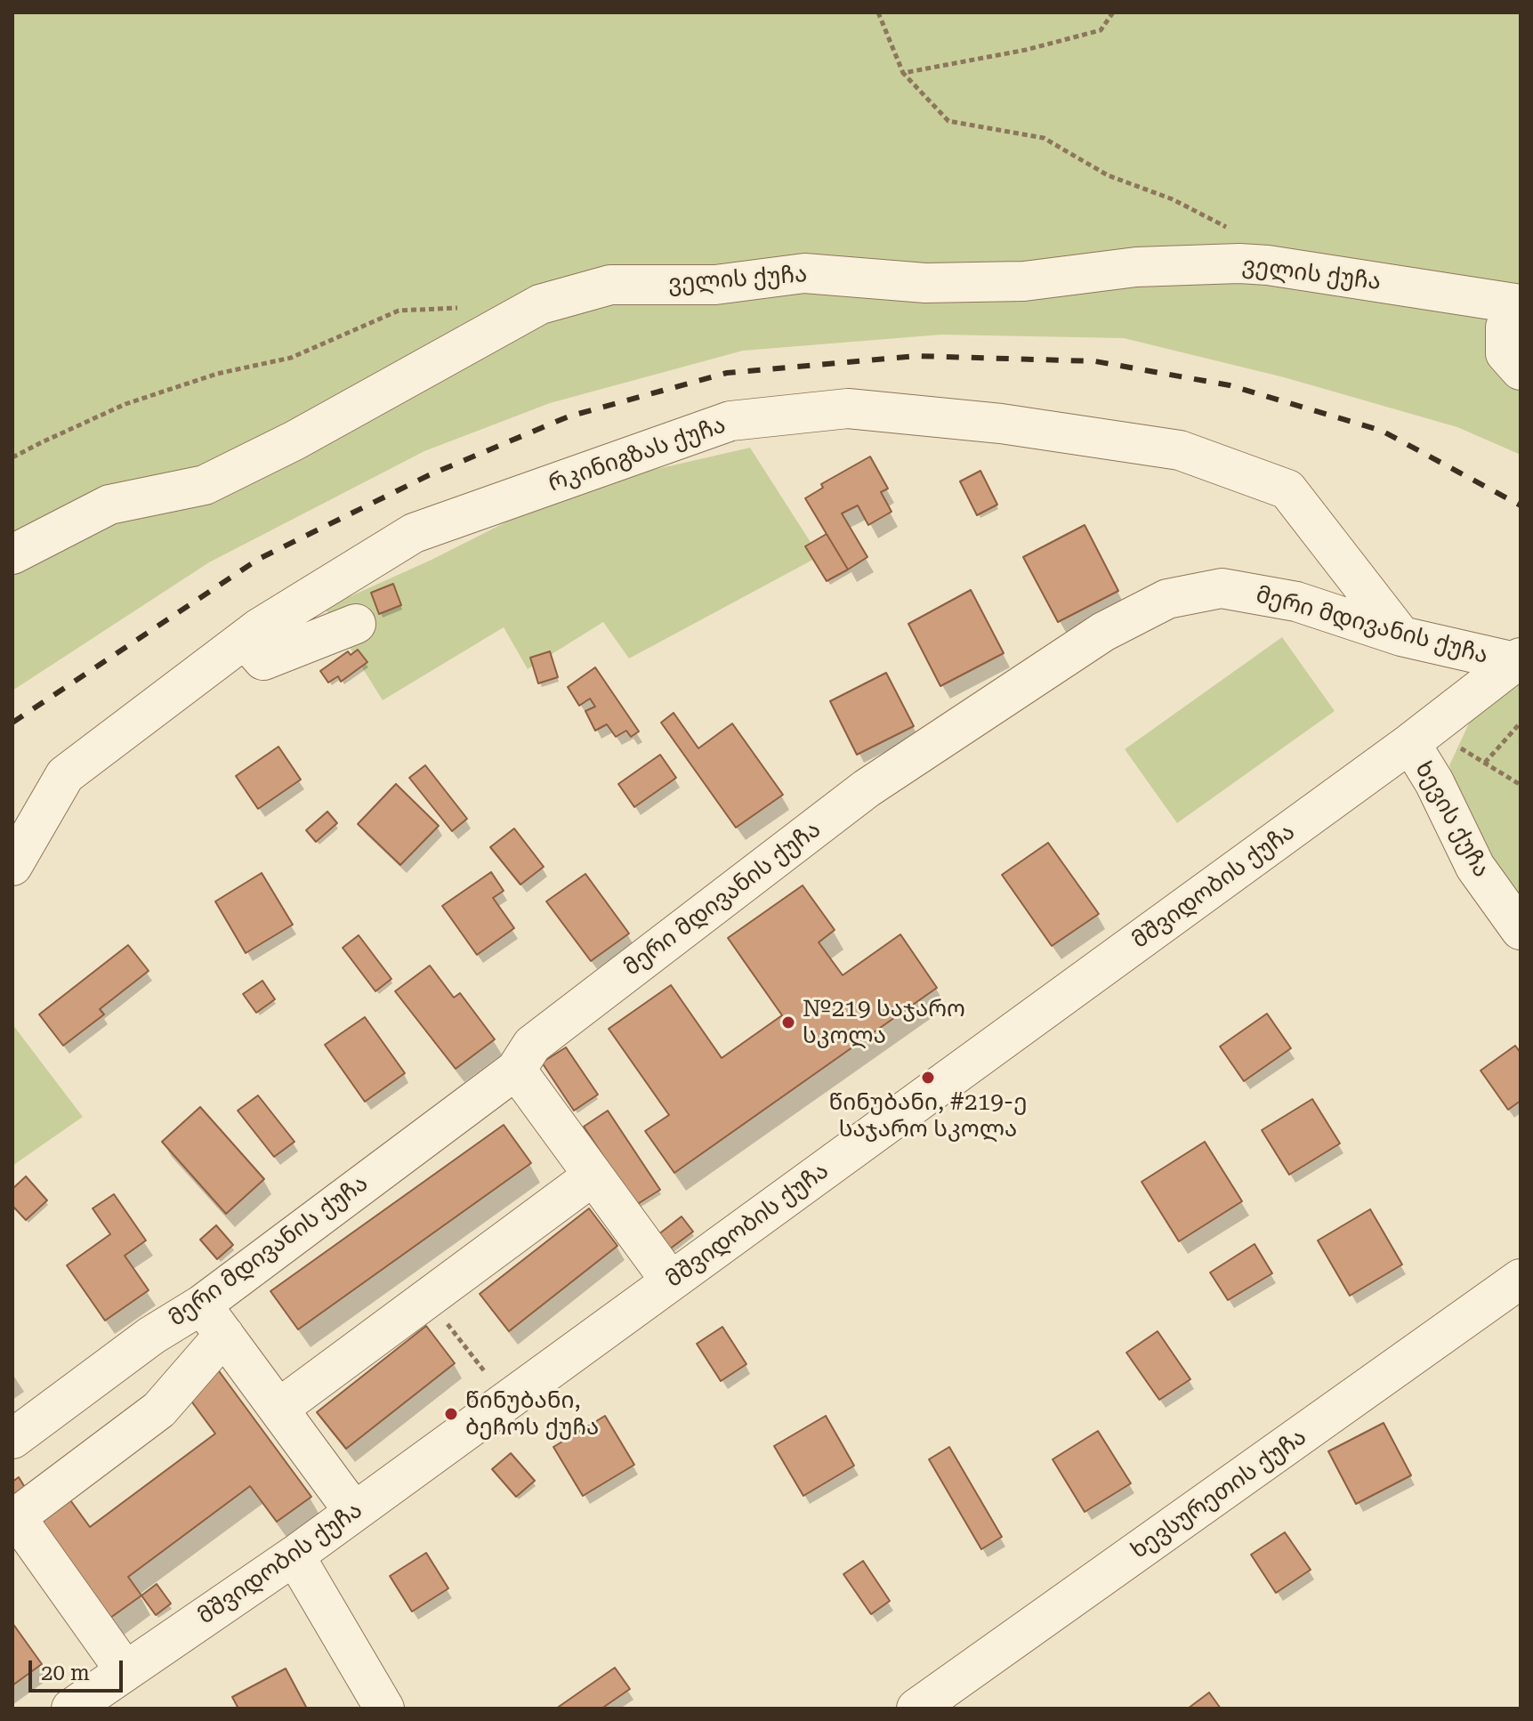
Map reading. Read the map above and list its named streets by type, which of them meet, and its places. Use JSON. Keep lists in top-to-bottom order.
{
  "streets": {
    "street": [
      "ველის ქუჩა",
      "რკინიგზას ქუჩა",
      "მერი მდივანის ქუჩა",
      "ხევის ქუჩა",
      "მშვიდობის ქუჩა",
      "ხევსურეთის ქუჩა"
    ]
  },
  "crossings": [
    ["რკინიგზას ქუჩა", "მერი მდივანის ქუჩა"],
    ["მერი მდივანის ქუჩა", "მშვიდობის ქუჩა"],
    ["ხევის ქუჩა", "მშვიდობის ქუჩა"]
  ],
  "places": ["№219 საჯარო სკოლა", "წინუბანი, #219-ე საჯარო სკოლა", "წინუბანი, ბეჩოს ქუჩა"],
  "scale_bar": "20 m"
}
